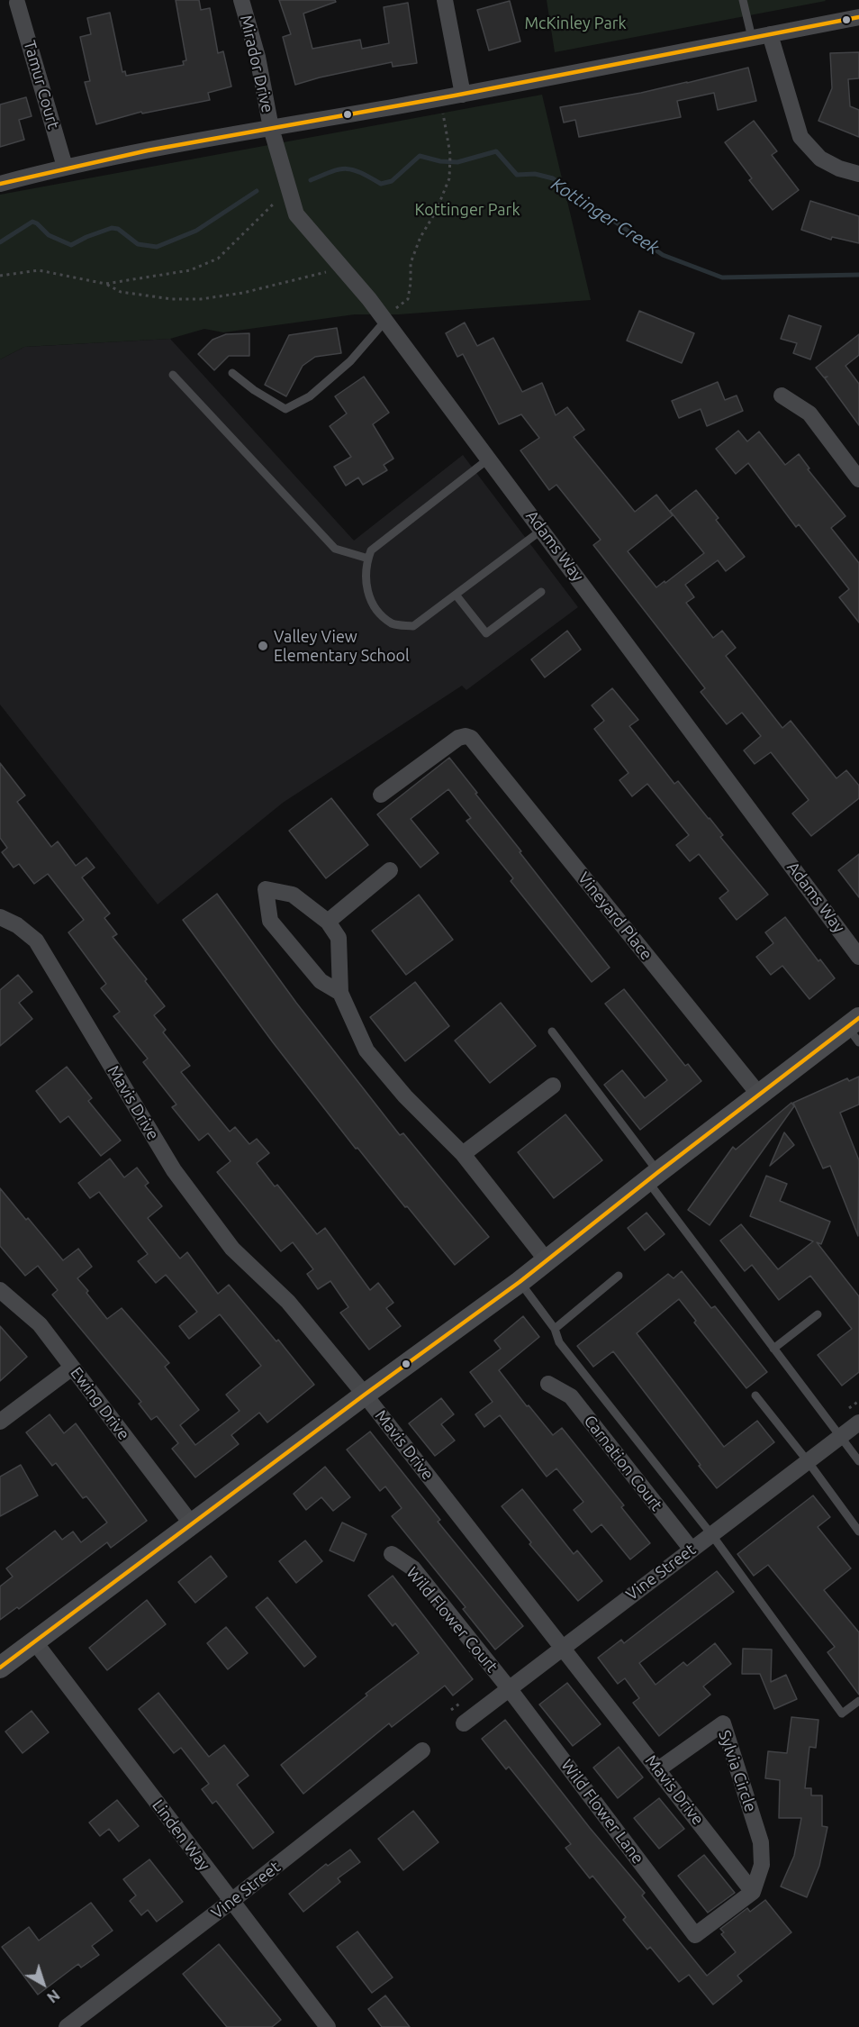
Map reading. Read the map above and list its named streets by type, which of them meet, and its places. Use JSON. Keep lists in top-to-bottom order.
{
  "streets": {
    "street": [
      "Mirador Drive",
      "Tamur Court",
      "Adams Way",
      "Vineyard Place",
      "Mavis Drive",
      "Ewing Drive",
      "Carnation Court",
      "Vine Street",
      "Wild Flower Court",
      "Sylvia Circle",
      "Wild Flower Lane",
      "Linden Way"
    ]
  },
  "crossings": [
    ["Mirador Drive", "Adams Way"],
    ["Mavis Drive", "Vine Street"],
    ["Mavis Drive", "Sylvia Circle"],
    ["Mavis Drive", "Wild Flower Lane"],
    ["Carnation Court", "Vine Street"],
    ["Vine Street", "Wild Flower Court"],
    ["Vine Street", "Wild Flower Lane"],
    ["Vine Street", "Linden Way"],
    ["Wild Flower Court", "Wild Flower Lane"],
    ["Sylvia Circle", "Wild Flower Lane"]
  ],
  "water": ["Kottinger Creek"],
  "parks": ["McKinley Park", "Kottinger Park"],
  "places": ["Valley View Elementary School"],
  "north": "bottom right"
}
